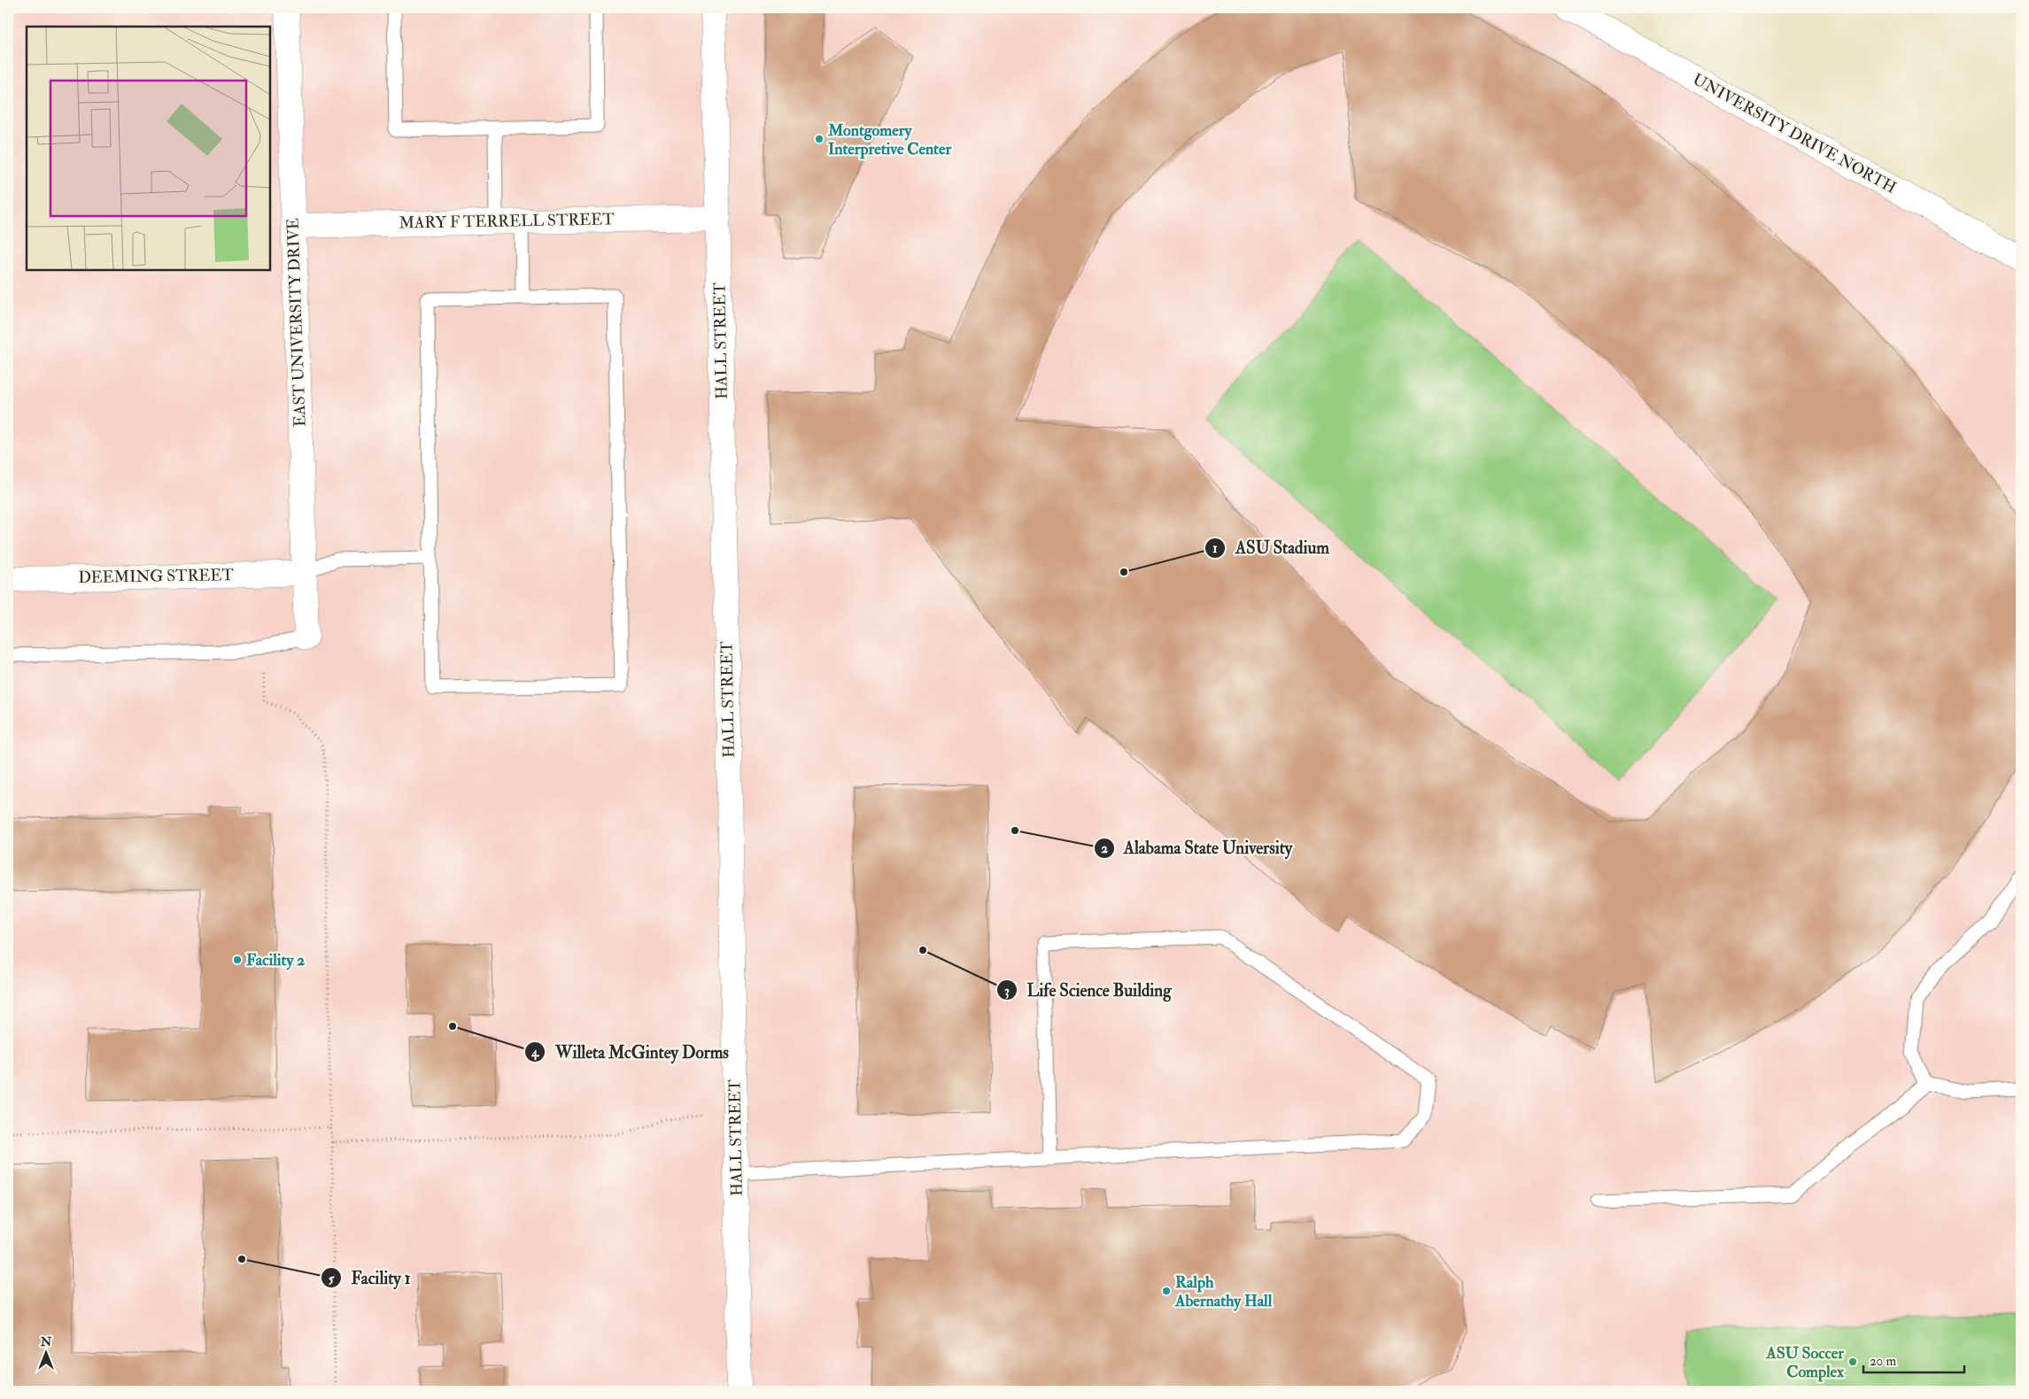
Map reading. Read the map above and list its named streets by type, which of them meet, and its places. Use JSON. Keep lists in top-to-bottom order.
{
  "streets": {
    "street": [
      "UNIVERSITY DRIVE NORTH",
      "MARY F TERRELL STREET",
      "EAST UNIVERSITY DRIVE",
      "HALL STREET",
      "DEEMING STREET"
    ]
  },
  "crossings": [
    ["MARY F TERRELL STREET", "EAST UNIVERSITY DRIVE"],
    ["MARY F TERRELL STREET", "HALL STREET"],
    ["EAST UNIVERSITY DRIVE", "DEEMING STREET"]
  ],
  "places": [
    "Montgomery Interpretive Center",
    "ASU Stadium",
    "Alabama State University",
    "Life Science Building",
    "Facility 2",
    "Willeta McGintey Dorms",
    "Facility 1",
    "Ralph Abernathy Hall",
    "ASU Soccer Complex"
  ],
  "scale_bar": "20 m",
  "north": "top"
}
